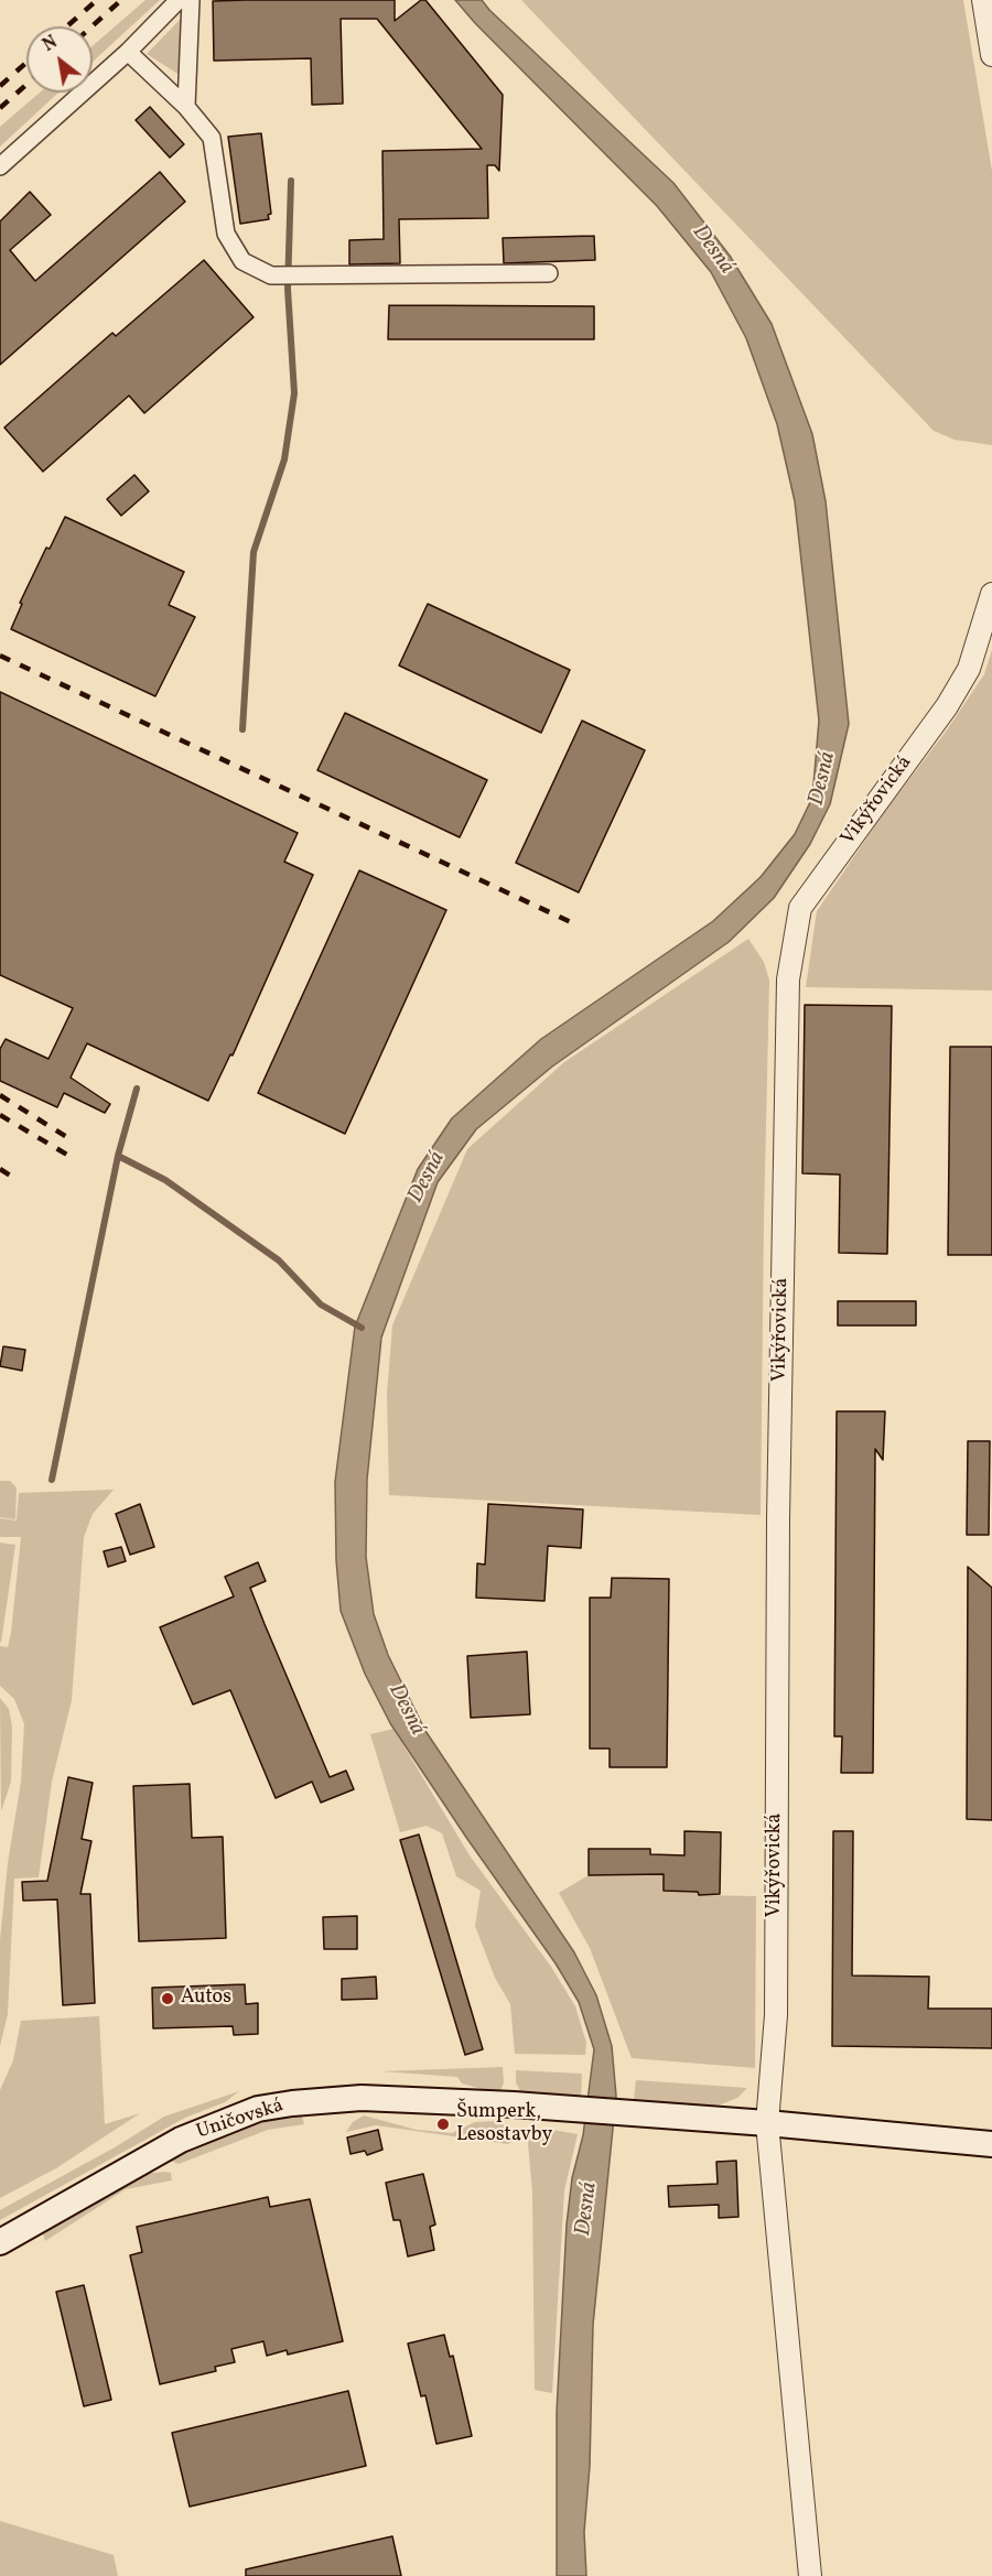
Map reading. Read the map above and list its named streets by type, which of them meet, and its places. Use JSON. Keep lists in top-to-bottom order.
{
  "streets": {
    "main road": ["Uničovská"],
    "street": ["Vikýřovická"]
  },
  "crossings": [
    ["Vikýřovická", "Uničovská"]
  ],
  "water": ["Desná"],
  "places": ["Autos", "Šumperk, Lesostavby"],
  "north": "top left"
}
